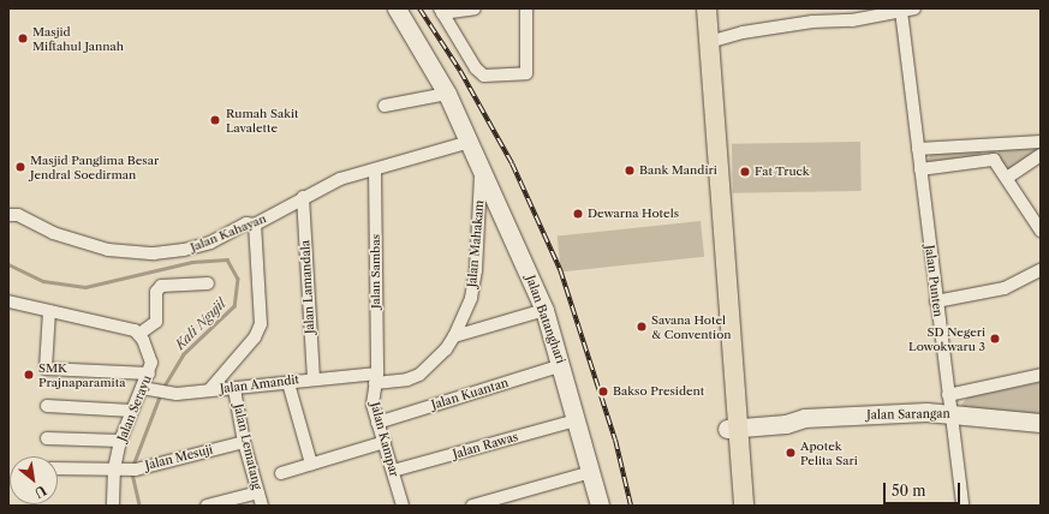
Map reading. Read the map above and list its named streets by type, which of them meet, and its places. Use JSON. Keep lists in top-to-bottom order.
{
  "streets": {
    "street": [
      "Jalan Kahayan",
      "Jalan Mahakam",
      "Jalan Sambas",
      "Jalan Punten",
      "Jalan Lamandala",
      "Jalan Batanghari",
      "Jalan Amandit",
      "Jalan Kuantan",
      "Jalan Serayu",
      "Jalan Sarangan",
      "Jalan Kampar",
      "Jalan Rawas",
      "Jalan Lematang",
      "Jalan Mesuji"
    ]
  },
  "crossings": [
    ["Jalan Kahayan", "Jalan Sambas"],
    ["Jalan Kahayan", "Jalan Lamandala"],
    ["Jalan Kahayan", "Jalan Batanghari"],
    ["Jalan Mahakam", "Jalan Sambas"],
    ["Jalan Mahakam", "Jalan Batanghari"],
    ["Jalan Mahakam", "Jalan Amandit"],
    ["Jalan Mahakam", "Jalan Kampar"],
    ["Jalan Sambas", "Jalan Amandit"],
    ["Jalan Sambas", "Jalan Kampar"],
    ["Jalan Punten", "Jalan Sarangan"],
    ["Jalan Lamandala", "Jalan Amandit"],
    ["Jalan Batanghari", "Jalan Kuantan"],
    ["Jalan Batanghari", "Jalan Rawas"],
    ["Jalan Amandit", "Jalan Serayu"],
    ["Jalan Amandit", "Jalan Kampar"],
    ["Jalan Amandit", "Jalan Lematang"],
    ["Jalan Kuantan", "Jalan Kampar"],
    ["Jalan Serayu", "Jalan Mesuji"],
    ["Jalan Kampar", "Jalan Rawas"],
    ["Jalan Lematang", "Jalan Mesuji"]
  ],
  "water": ["Kali Ngujil"],
  "places": [
    "Masjid Miftahul Jannah",
    "Rumah Sakit Lavalette",
    "Masjid Panglima Besar Jendral Soedirman",
    "Bank Mandiri",
    "Fat Truck",
    "Dewarna Hotels",
    "Savana Hotel & Convention",
    "SD Negeri Lowokwaru 3",
    "SMK Prajnaparamita",
    "Bakso President",
    "Apotek Pelita Sari"
  ],
  "scale_bar": "50 m",
  "north": "bottom right"
}
